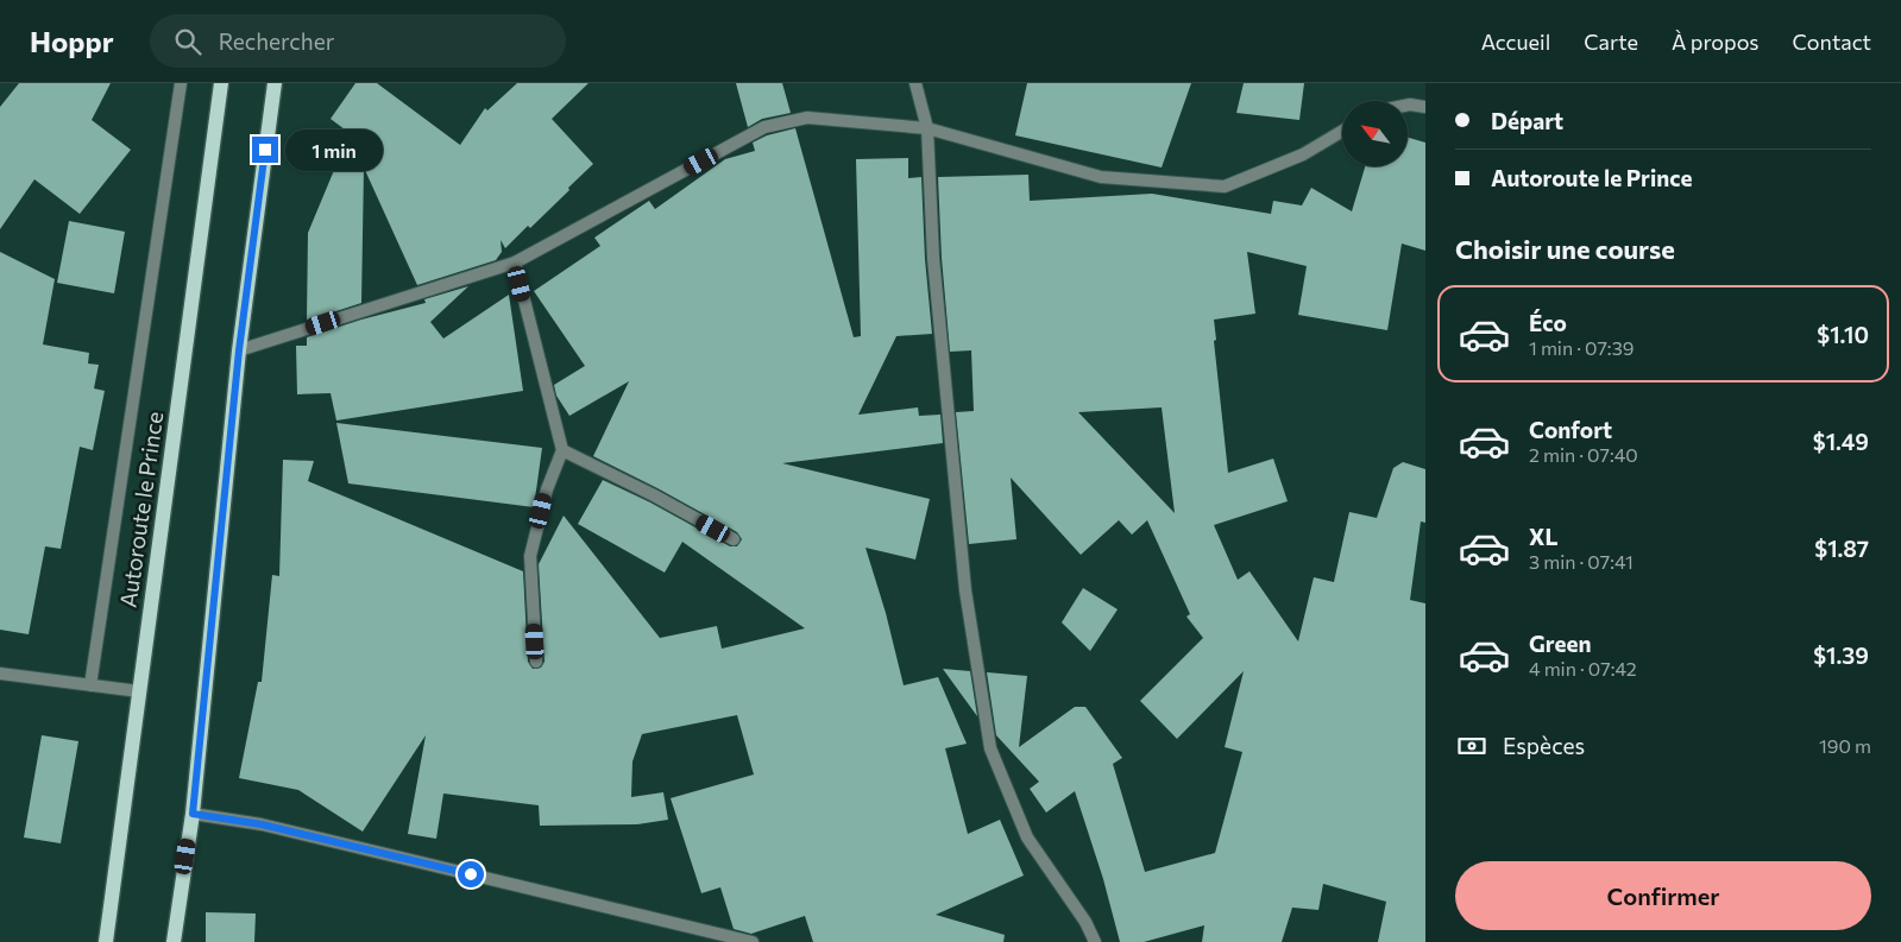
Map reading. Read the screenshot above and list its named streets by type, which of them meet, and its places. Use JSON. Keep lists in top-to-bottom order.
{
  "streets": {
    "main road": ["Autoroute le Prince"]
  },
  "north": "top left",
  "page": {
    "header": "Hoppr",
    "search": "Rechercher",
    "nav": [
      "Accueil",
      "Carte",
      "À propos",
      "Contact"
    ],
    "banner": ["Départ", "Autoroute le Prince"],
    "bubble": "1 min",
    "heading": "Choisir une course",
    "list": [
      {
        "name": "Éco",
        "note": "1 min · 07:39",
        "value": "$1.10"
      },
      {
        "name": "Confort",
        "note": "2 min · 07:40",
        "value": "$1.49"
      },
      {
        "name": "XL",
        "note": "3 min · 07:41",
        "value": "$1.87"
      },
      {
        "name": "Green",
        "note": "4 min · 07:42",
        "value": "$1.39"
      }
    ],
    "pay": ["Espèces", "190 m"],
    "buttons": "Confirmer"
  }
}
